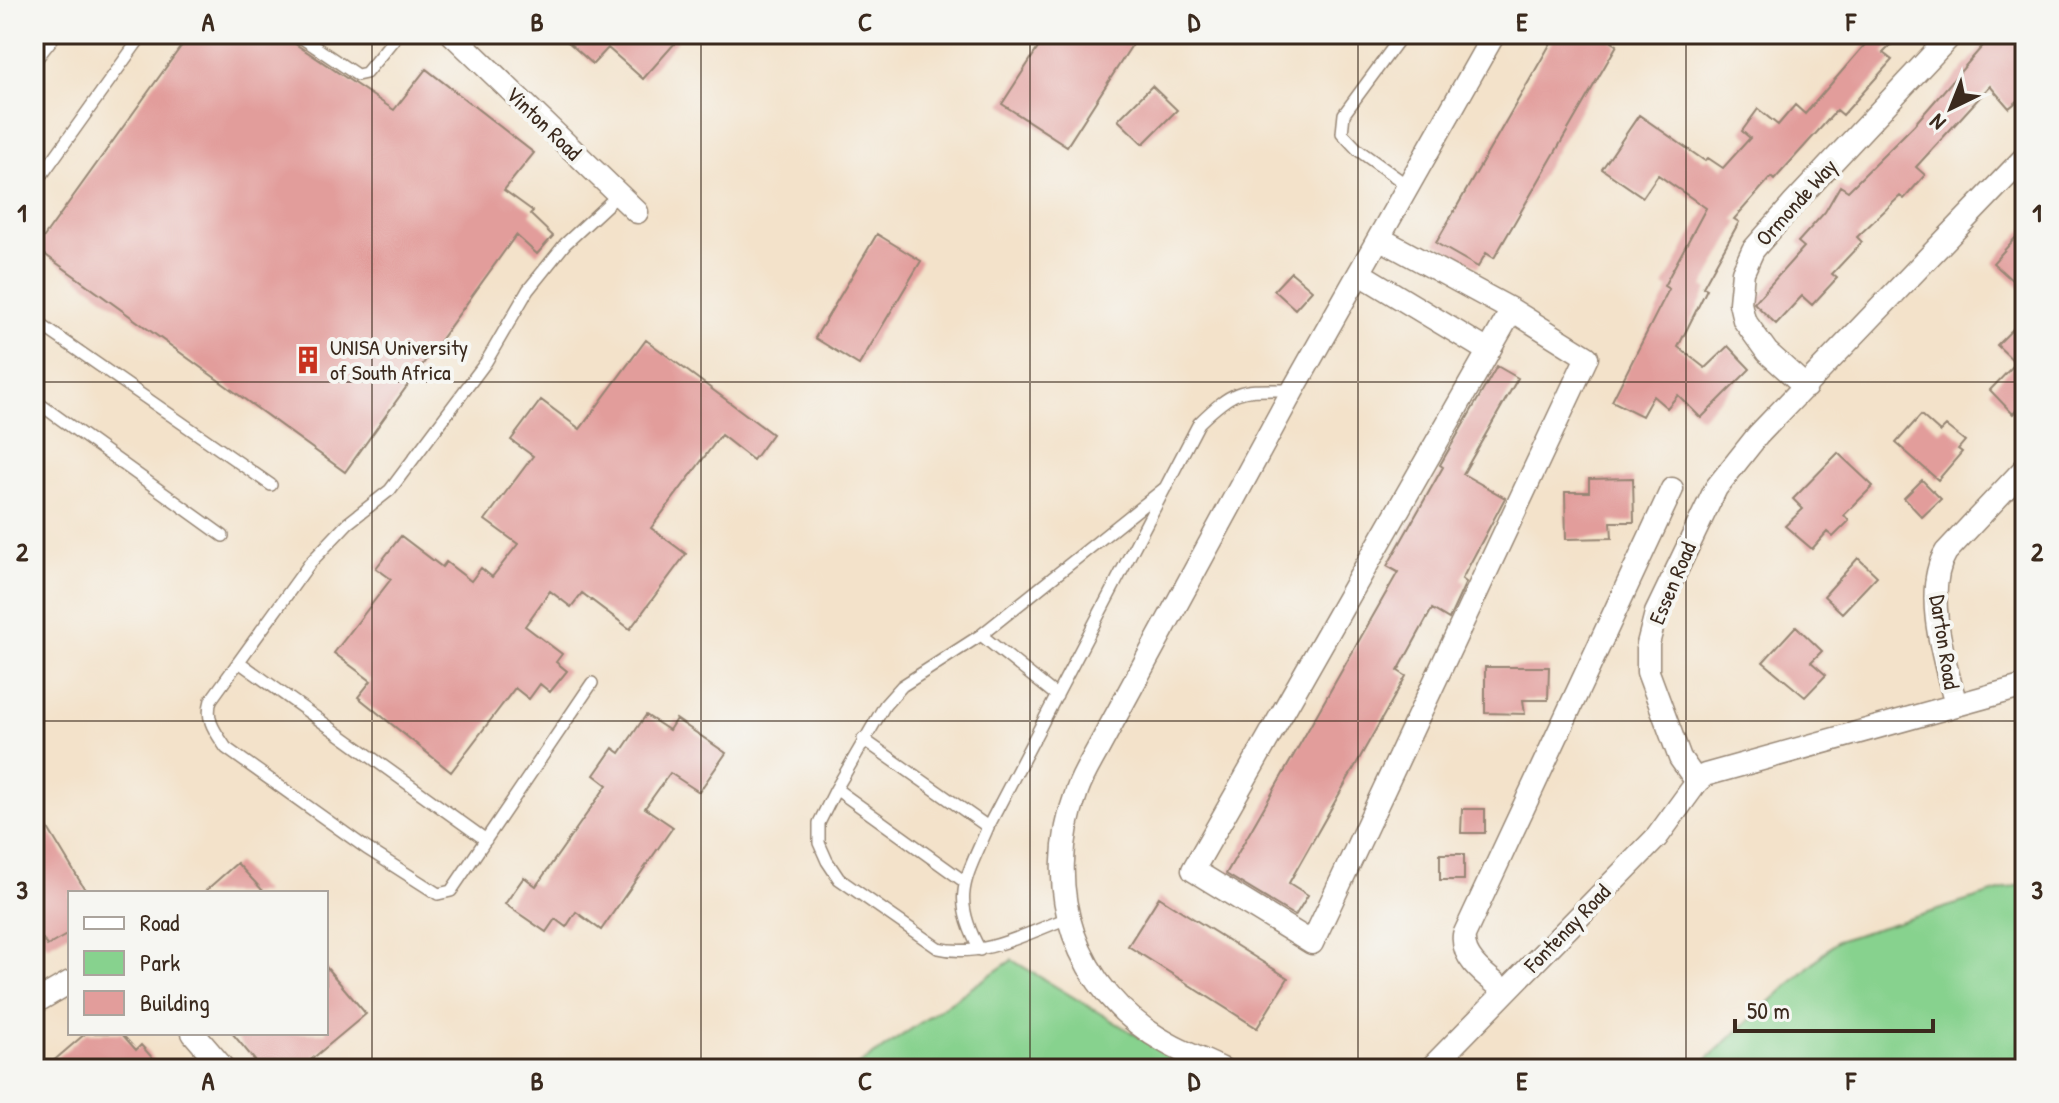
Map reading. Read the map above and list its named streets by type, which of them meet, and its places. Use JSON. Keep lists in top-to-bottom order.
{
  "streets": {
    "street": [
      "Vinton Road",
      "Ormonde Way",
      "Essen Road",
      "Darton Road",
      "Fontenay Road"
    ]
  },
  "crossings": [
    ["Ormonde Way", "Essen Road"],
    ["Essen Road", "Fontenay Road"]
  ],
  "places": {
    "building": ["UNISA University of South Africa"]
  },
  "legend": ["Road", "Park", "Building"],
  "scale_bar": "50 m",
  "north": "bottom left",
  "grid": {
    "columns": [
      "A",
      "B",
      "C",
      "D",
      "E",
      "F"
    ],
    "rows": ["1", "2", "3"]
  }
}
